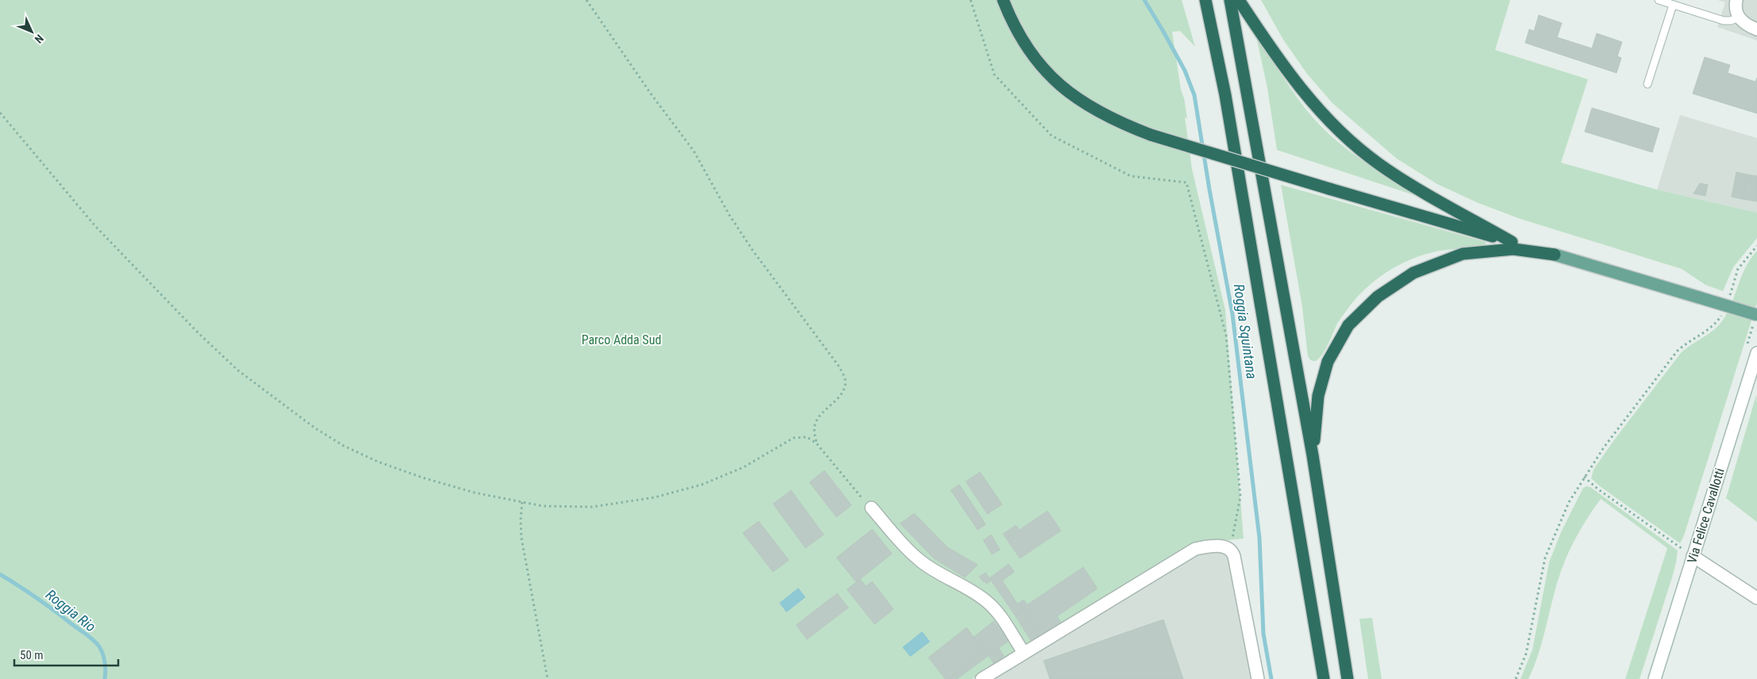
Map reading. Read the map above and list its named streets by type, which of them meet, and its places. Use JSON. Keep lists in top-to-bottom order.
{
  "streets": {
    "street": ["Via Felice Cavallotti"]
  },
  "water": ["Roggia Squintana", "Roggia Rio"],
  "parks": ["Parco Adda Sud"],
  "scale_bar": "50 m",
  "north": "bottom right"
}
